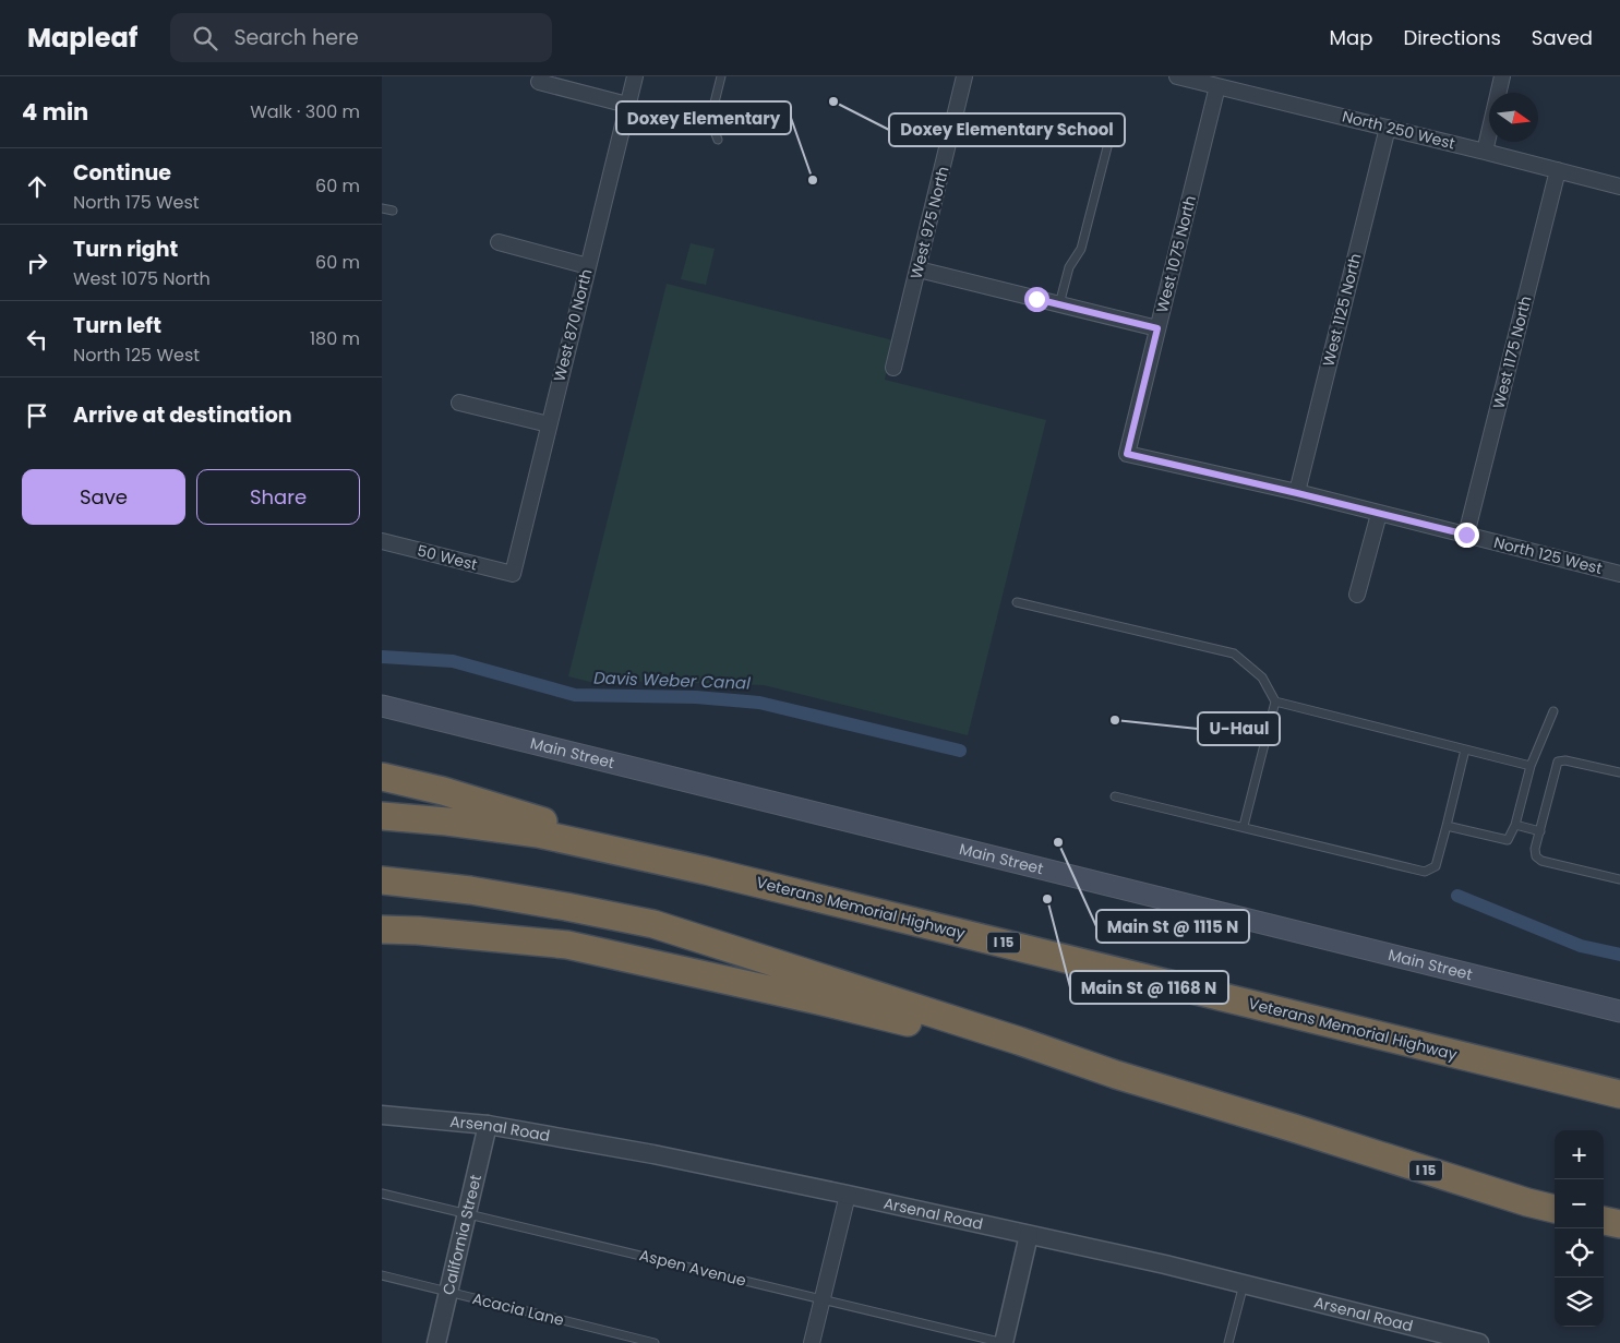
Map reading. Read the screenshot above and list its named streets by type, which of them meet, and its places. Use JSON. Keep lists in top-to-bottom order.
{
  "streets": {
    "highway": ["Veterans Memorial Highway", "I 15"],
    "main road": ["Main Street"],
    "street": [
      "North 250 West",
      "West 975 North",
      "West 1075 North",
      "West 1125 North",
      "West 870 North",
      "West 1175 North",
      "North 125 West",
      "50 West",
      "Arsenal Road",
      "California Street"
    ],
    "lane": ["Aspen Avenue", "Acacia Lane"]
  },
  "crossings": [
    ["North 250 West", "West 1075 North"],
    ["North 250 West", "West 1125 North"],
    ["North 250 West", "West 1175 North"],
    ["West 1075 North", "North 125 West"],
    ["West 1125 North", "North 125 West"],
    ["West 870 North", "50 West"],
    ["West 1175 North", "North 125 West"],
    ["Arsenal Road", "California Street"],
    ["California Street", "Aspen Avenue"],
    ["California Street", "Acacia Lane"]
  ],
  "water": ["Davis Weber Canal"],
  "places": [
    "Doxey Elementary School",
    "Doxey Elementary",
    "U-Haul",
    "Main St @ 1115 N",
    "Main St @ 1168 N"
  ],
  "north": "right",
  "page": {
    "header": "Mapleaf",
    "search": "Search here",
    "nav": ["Map", "Directions", "Saved"],
    "heading": ["4 min", "Walk · 300 m"],
    "list": [
      ["Continue", "North 175 West", "60 m"],
      ["Turn right", "West 1075 North", "60 m"],
      ["Turn left", "North 125 West", "180 m"],
      "Arrive at destination"
    ],
    "buttons": ["Save", "Share"],
    "map_buttons": ["+", "−"]
  }
}
